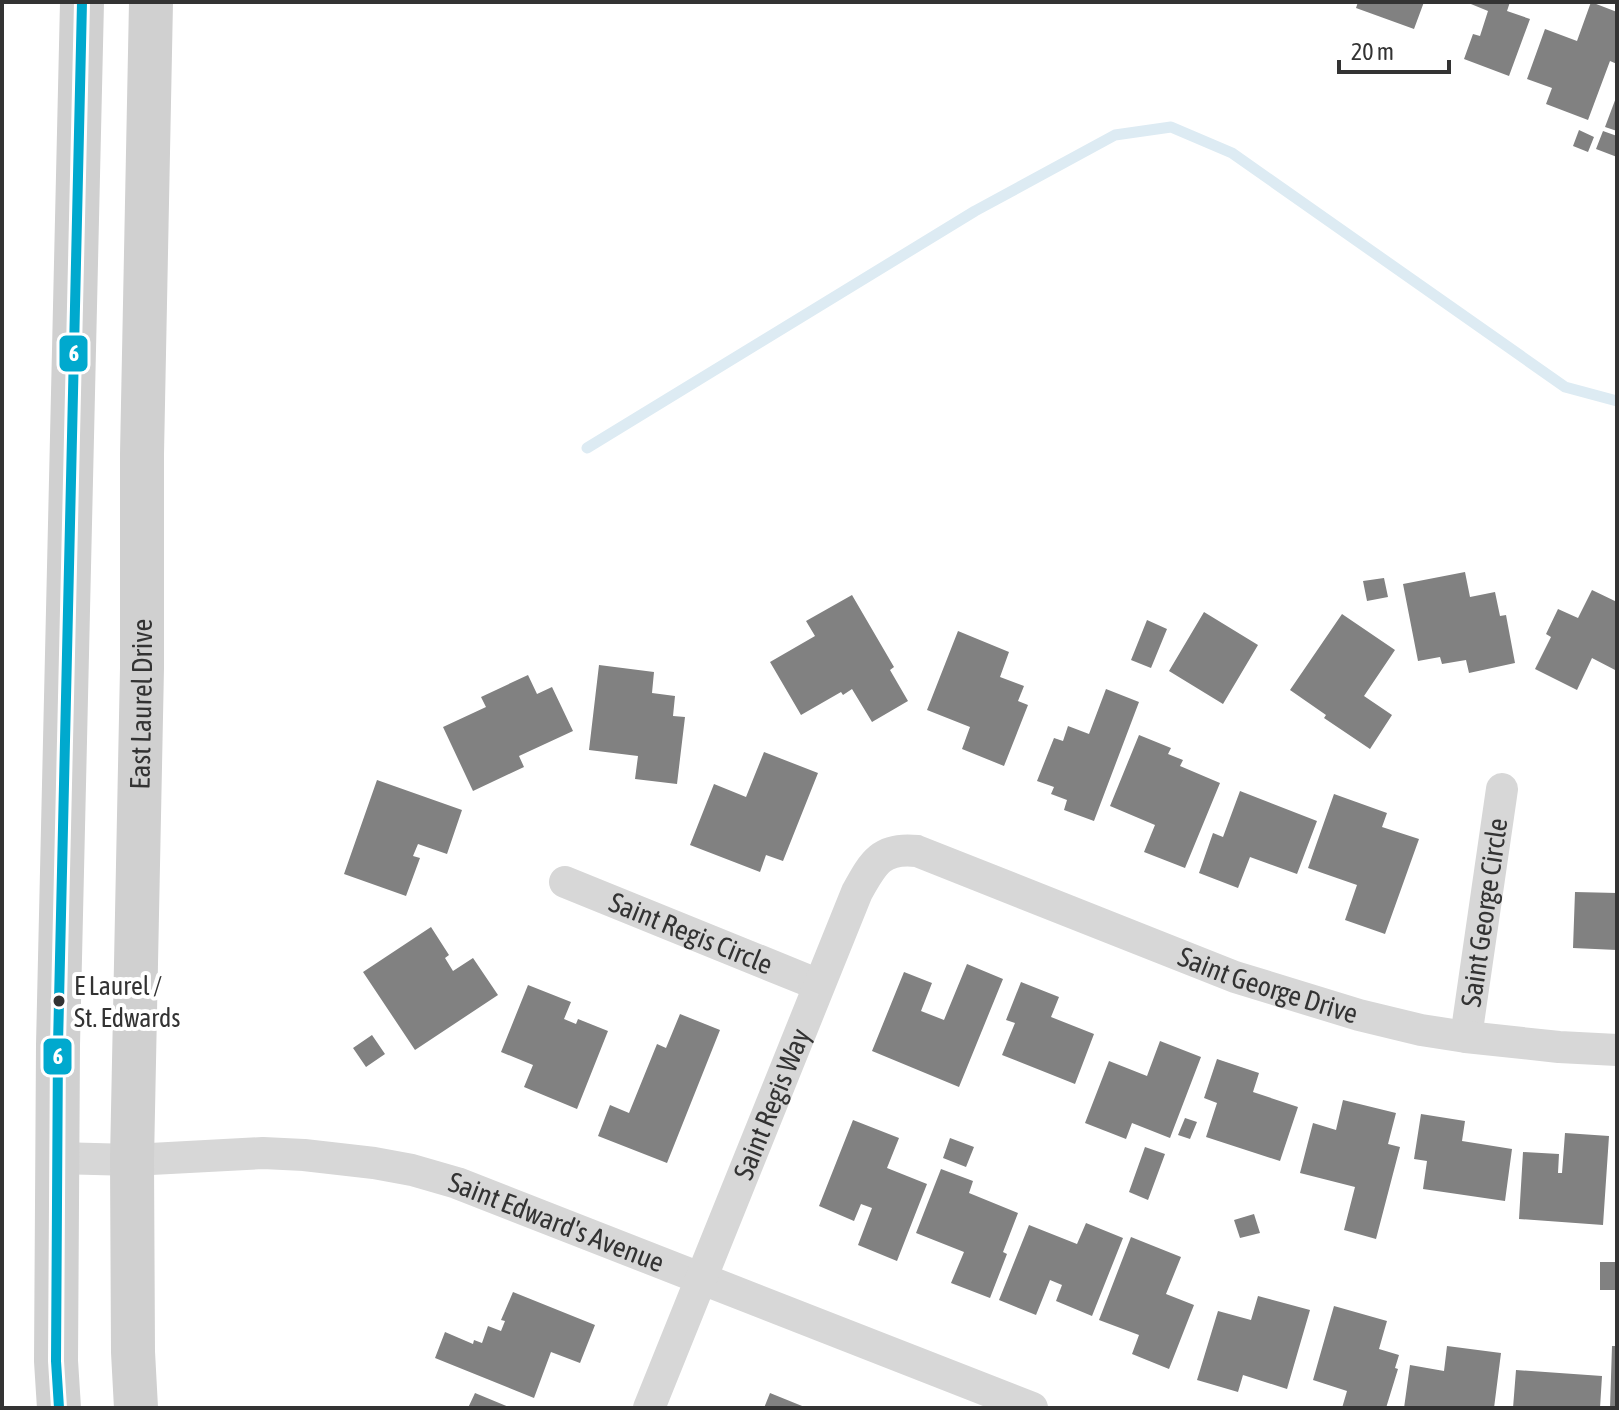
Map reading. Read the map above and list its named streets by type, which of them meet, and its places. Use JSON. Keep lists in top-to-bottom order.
{
  "streets": {
    "main road": ["East Laurel Drive"],
    "street": [
      "Saint George Circle",
      "Saint Regis Circle",
      "Saint George Drive",
      "Saint Regis Way",
      "Saint Edward's Avenue"
    ]
  },
  "crossings": [
    ["East Laurel Drive", "Saint Edward's Avenue"],
    ["Saint George Circle", "Saint George Drive"],
    ["Saint Regis Circle", "Saint Regis Way"],
    ["Saint George Drive", "Saint Regis Way"],
    ["Saint Regis Way", "Saint Edward's Avenue"]
  ],
  "places": ["E Laurel / St. Edwards"],
  "lines": ["transit line 6"],
  "scale_bar": "20 m"
}
